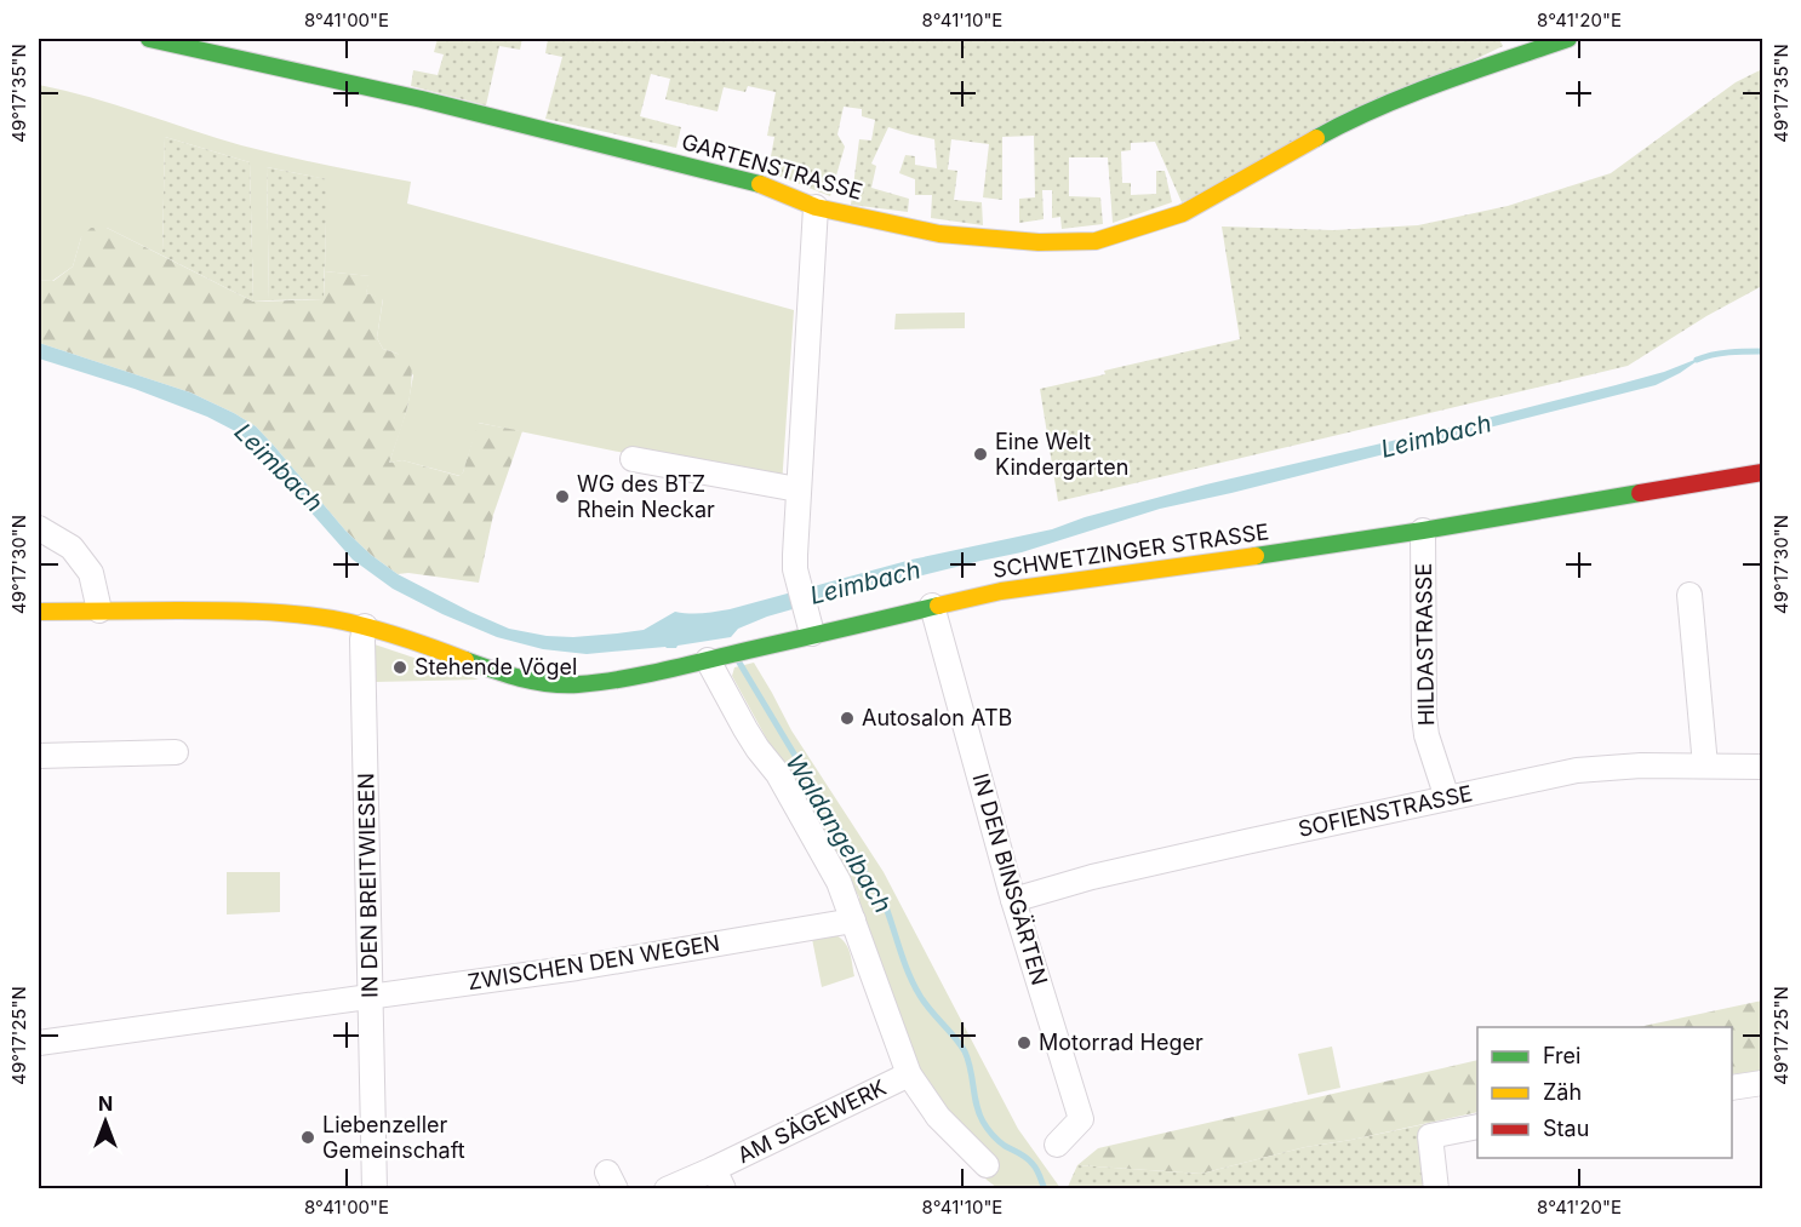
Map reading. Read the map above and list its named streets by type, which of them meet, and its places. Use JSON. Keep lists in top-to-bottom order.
{
  "streets": {
    "street": [
      "GARTENSTRASSE",
      "SCHWETZINGER STRASSE",
      "HILDASTRASSE",
      "SOFIENSTRASSE",
      "IN DEN BINSGÄRTEN",
      "IN DEN BREITWIESEN",
      "ZWISCHEN DEN WEGEN",
      "AM SÄGEWERK"
    ]
  },
  "crossings": [
    ["SCHWETZINGER STRASSE", "HILDASTRASSE"],
    ["SCHWETZINGER STRASSE", "IN DEN BINSGÄRTEN"],
    ["SCHWETZINGER STRASSE", "IN DEN BREITWIESEN"],
    ["HILDASTRASSE", "SOFIENSTRASSE"],
    ["SOFIENSTRASSE", "IN DEN BINSGÄRTEN"],
    ["IN DEN BREITWIESEN", "ZWISCHEN DEN WEGEN"],
    ["ZWISCHEN DEN WEGEN", "AM SÄGEWERK"]
  ],
  "water": ["Leimbach", "Waldangelbach"],
  "places": [
    "Eine Welt Kindergarten",
    "WG des BTZ Rhein Neckar",
    "Stehende Vögel",
    "Autosalon ATB",
    "Motorrad Heger",
    "Liebenzeller Gemeinschaft"
  ],
  "legend": ["Frei", "Zäh", "Stau"],
  "north": "top",
  "coordinates": [
    "8°41'00\"E",
    "8°41'10\"E",
    "8°41'20\"E",
    "49°17'35\"N",
    "49°17'30\"N",
    "49°17'25\"N"
  ]
}
